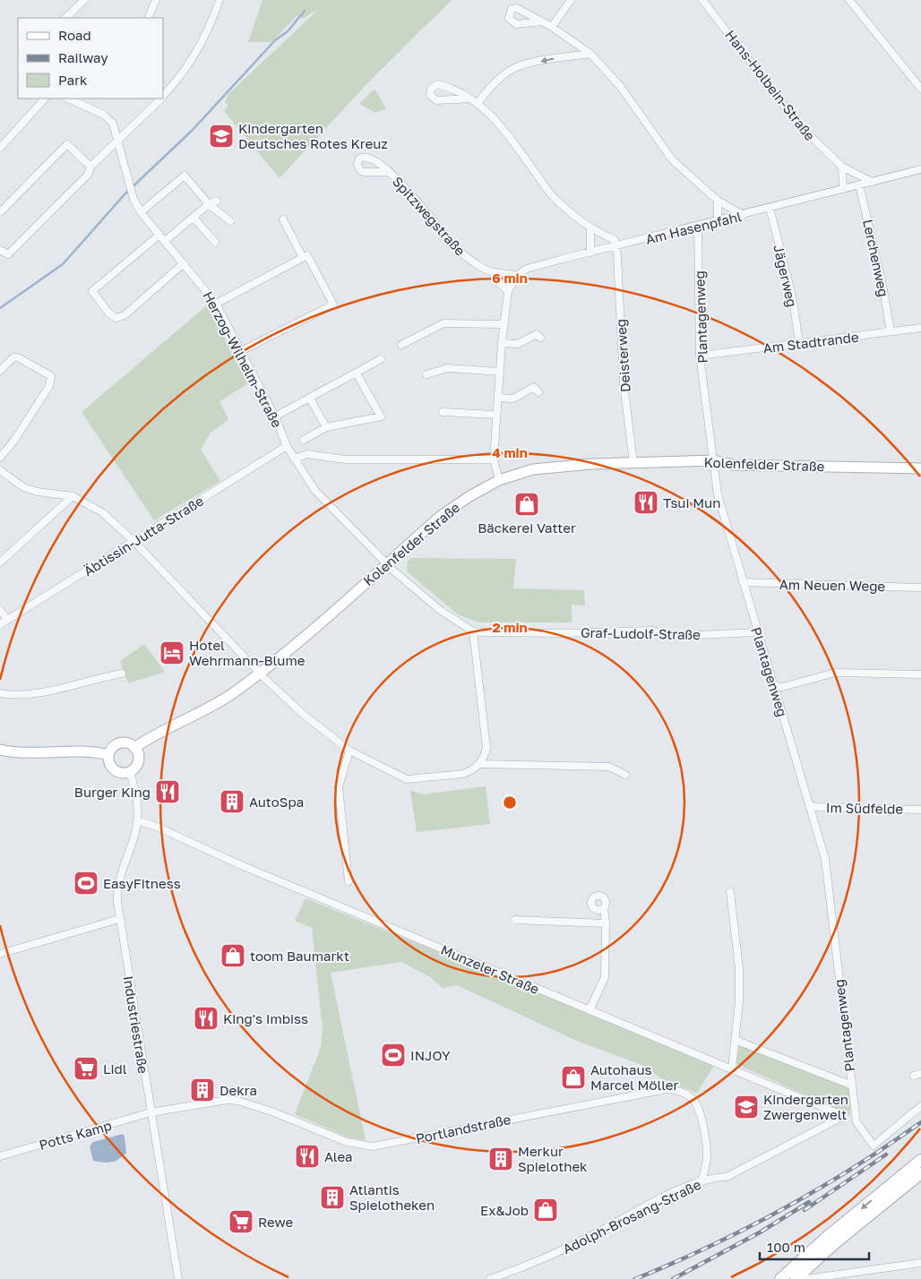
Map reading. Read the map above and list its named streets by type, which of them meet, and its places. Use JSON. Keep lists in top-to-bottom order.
{
  "streets": {
    "main road": ["Kolenfelder Straße"],
    "street": [
      "Hans-Holbein-Straße",
      "Spitzwegstraße",
      "Am Hasenpfahl",
      "Lerchenweg",
      "Jägerweg",
      "Plantagenweg",
      "Am Stadtrande",
      "Deisterweg",
      "Herzog-Wilhelm-Straße",
      "Äbtissin-Jutta-Straße",
      "Am Neuen Wege",
      "Graf-Ludolf-Straße",
      "Im Südfelde",
      "Munzeler Straße",
      "Industriestraße",
      "Portlandstraße",
      "Potts Kamp",
      "Adolph-Brosang-Straße"
    ]
  },
  "crossings": [
    ["Hans-Holbein-Straße", "Am Hasenpfahl"],
    ["Spitzwegstraße", "Am Hasenpfahl"],
    ["Am Hasenpfahl", "Lerchenweg"],
    ["Am Hasenpfahl", "Jägerweg"],
    ["Am Hasenpfahl", "Plantagenweg"],
    ["Am Hasenpfahl", "Deisterweg"],
    ["Lerchenweg", "Am Stadtrande"],
    ["Jägerweg", "Am Stadtrande"],
    ["Plantagenweg", "Am Stadtrande"],
    ["Plantagenweg", "Kolenfelder Straße"],
    ["Plantagenweg", "Am Neuen Wege"],
    ["Plantagenweg", "Graf-Ludolf-Straße"],
    ["Plantagenweg", "Im Südfelde"],
    ["Deisterweg", "Kolenfelder Straße"],
    ["Herzog-Wilhelm-Straße", "Kolenfelder Straße"],
    ["Herzog-Wilhelm-Straße", "Äbtissin-Jutta-Straße"],
    ["Kolenfelder Straße", "Industriestraße"],
    ["Munzeler Straße", "Industriestraße"],
    ["Munzeler Straße", "Adolph-Brosang-Straße"],
    ["Industriestraße", "Portlandstraße"],
    ["Industriestraße", "Potts Kamp"],
    ["Portlandstraße", "Potts Kamp"],
    ["Portlandstraße", "Adolph-Brosang-Straße"]
  ],
  "places": {
    "school or university": ["Kindergarten Deutsches Rotes Kreuz", "Kindergarten Zwergenwelt"],
    "restaurant": [
      "Tsui Mun",
      "Burger King",
      "King's Imbiss",
      "Alea"
    ],
    "shop": [
      "Bäckerei Vatter",
      "toom Baumarkt",
      "Autohaus Marcel Möller",
      "Ex&Job"
    ],
    "hotel": ["Hotel Wehrmann-Blume"],
    "building": [
      "AutoSpa",
      "Dekra",
      "Merkur Spielothek",
      "Atlantis Spielotheken"
    ],
    "sports": ["EasyFitness", "INJOY"],
    "supermarket": ["Lidl", "Rewe"]
  },
  "legend": ["Road", "Railway", "Park"],
  "scale_bar": "100 m",
  "rings": ["6 min", "4 min", "2 min"]
}
